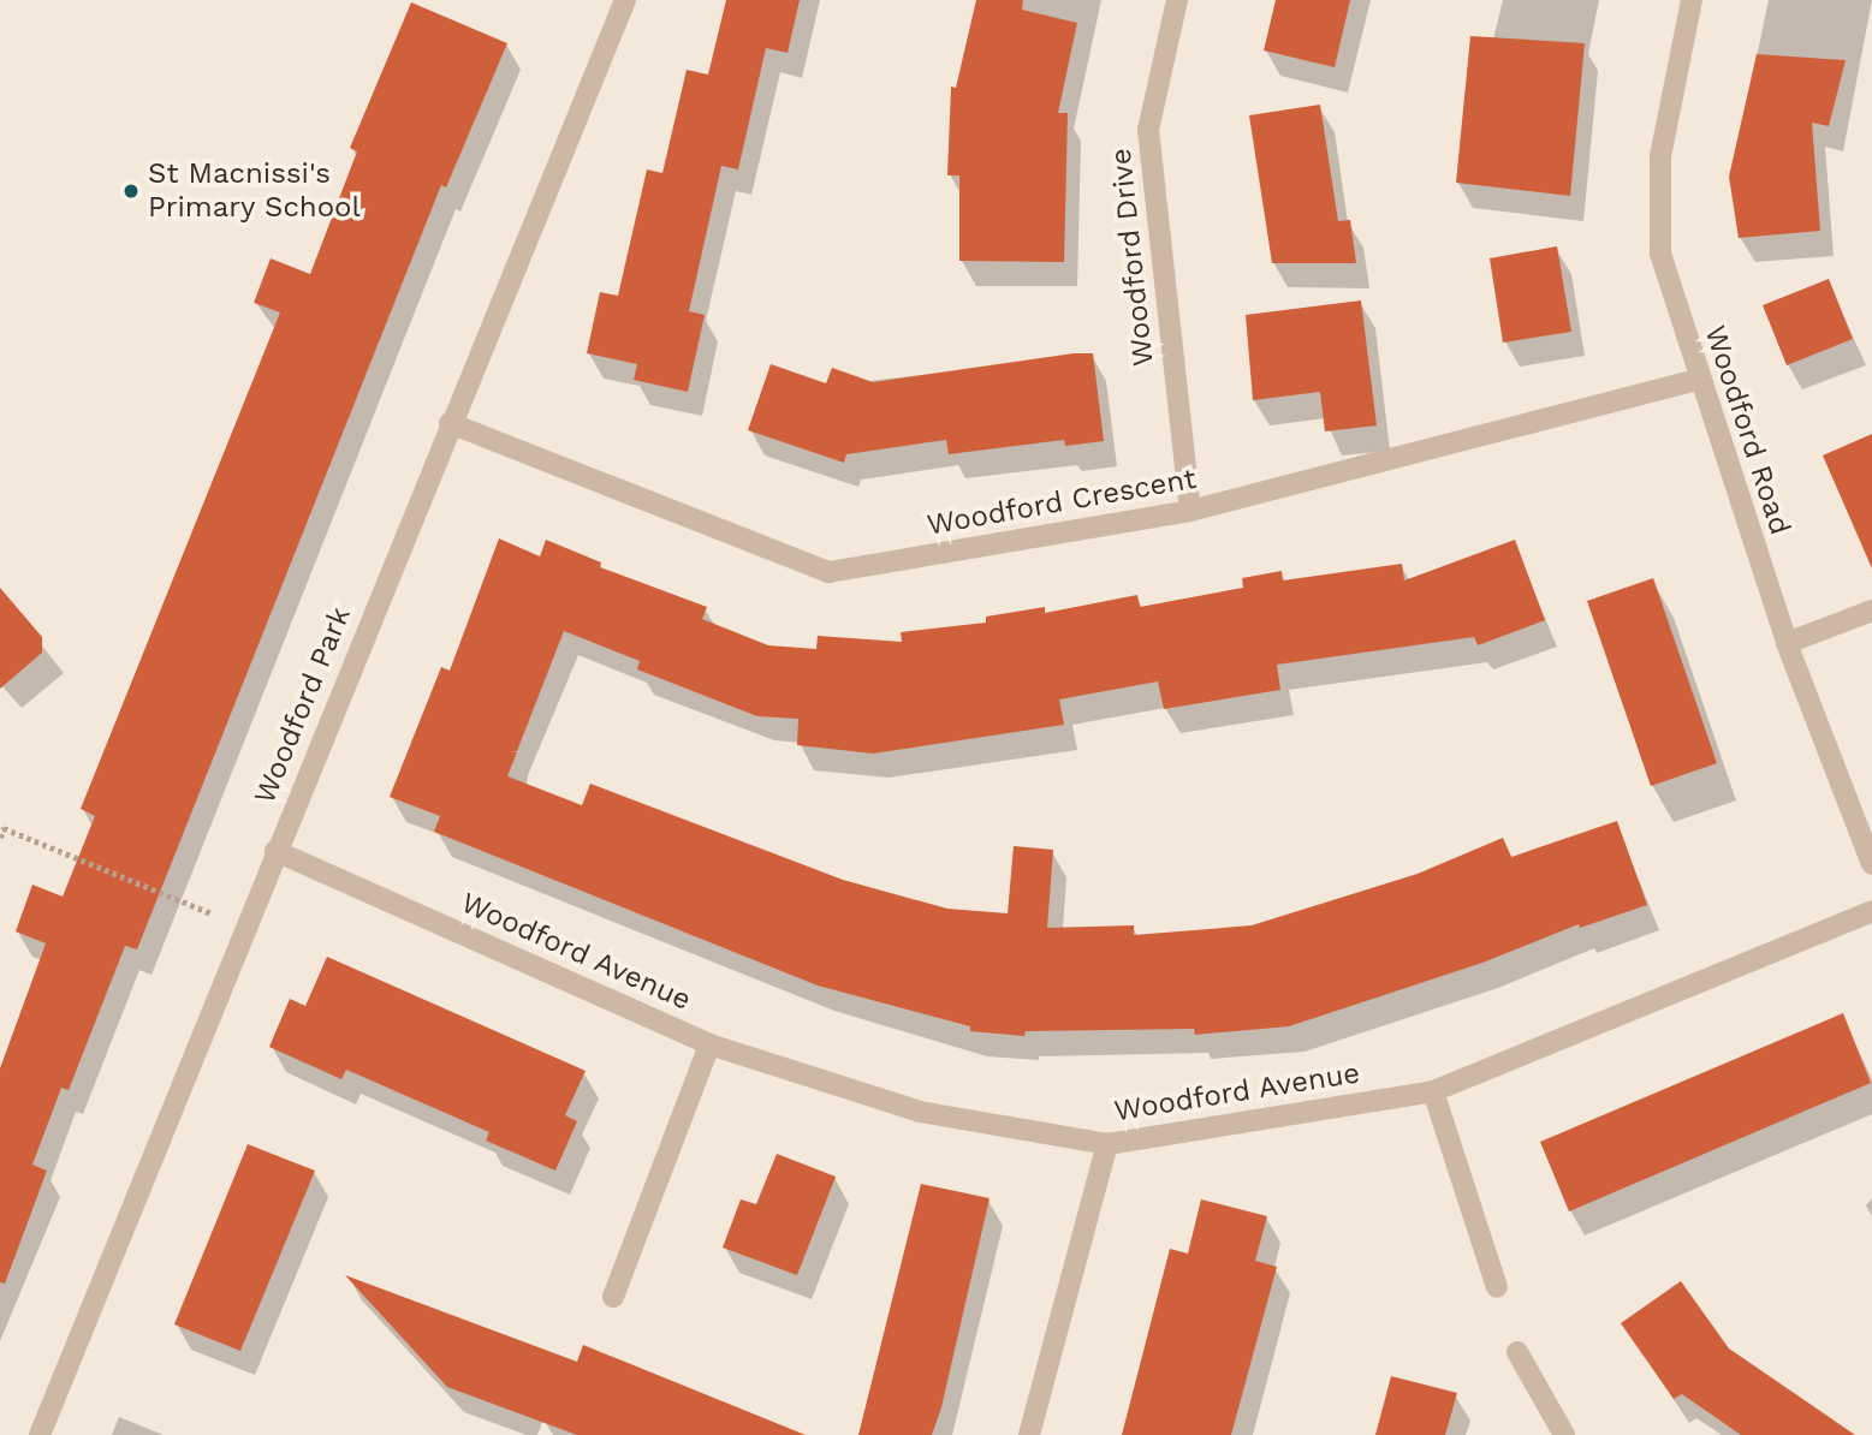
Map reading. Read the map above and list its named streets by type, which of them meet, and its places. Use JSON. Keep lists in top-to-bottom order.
{
  "streets": {
    "street": [
      "Woodford Drive",
      "Woodford Road",
      "Woodford Crescent",
      "Woodford Park",
      "Woodford Avenue"
    ]
  },
  "crossings": [
    ["Woodford Drive", "Woodford Crescent"],
    ["Woodford Road", "Woodford Crescent"],
    ["Woodford Crescent", "Woodford Park"],
    ["Woodford Park", "Woodford Avenue"]
  ],
  "places": ["St Macnissi's Primary School"]
}
